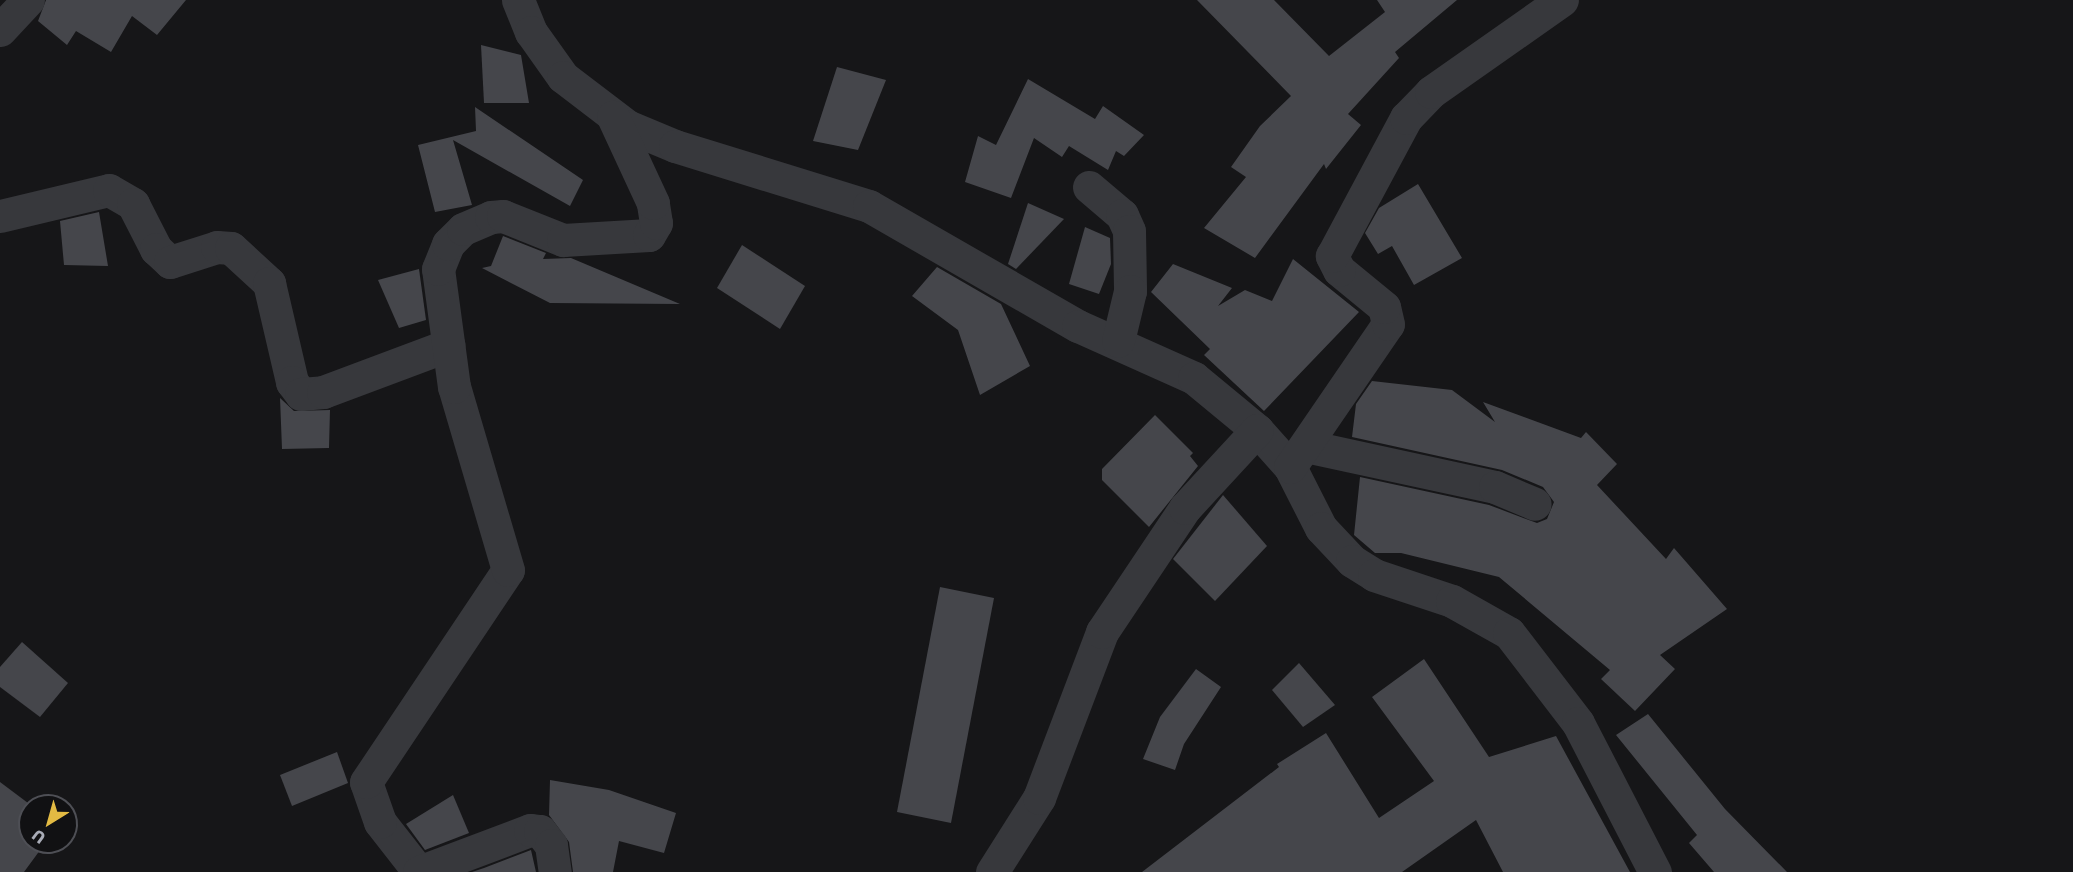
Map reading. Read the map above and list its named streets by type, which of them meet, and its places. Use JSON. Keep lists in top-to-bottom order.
{
  "north": "bottom left"
}
